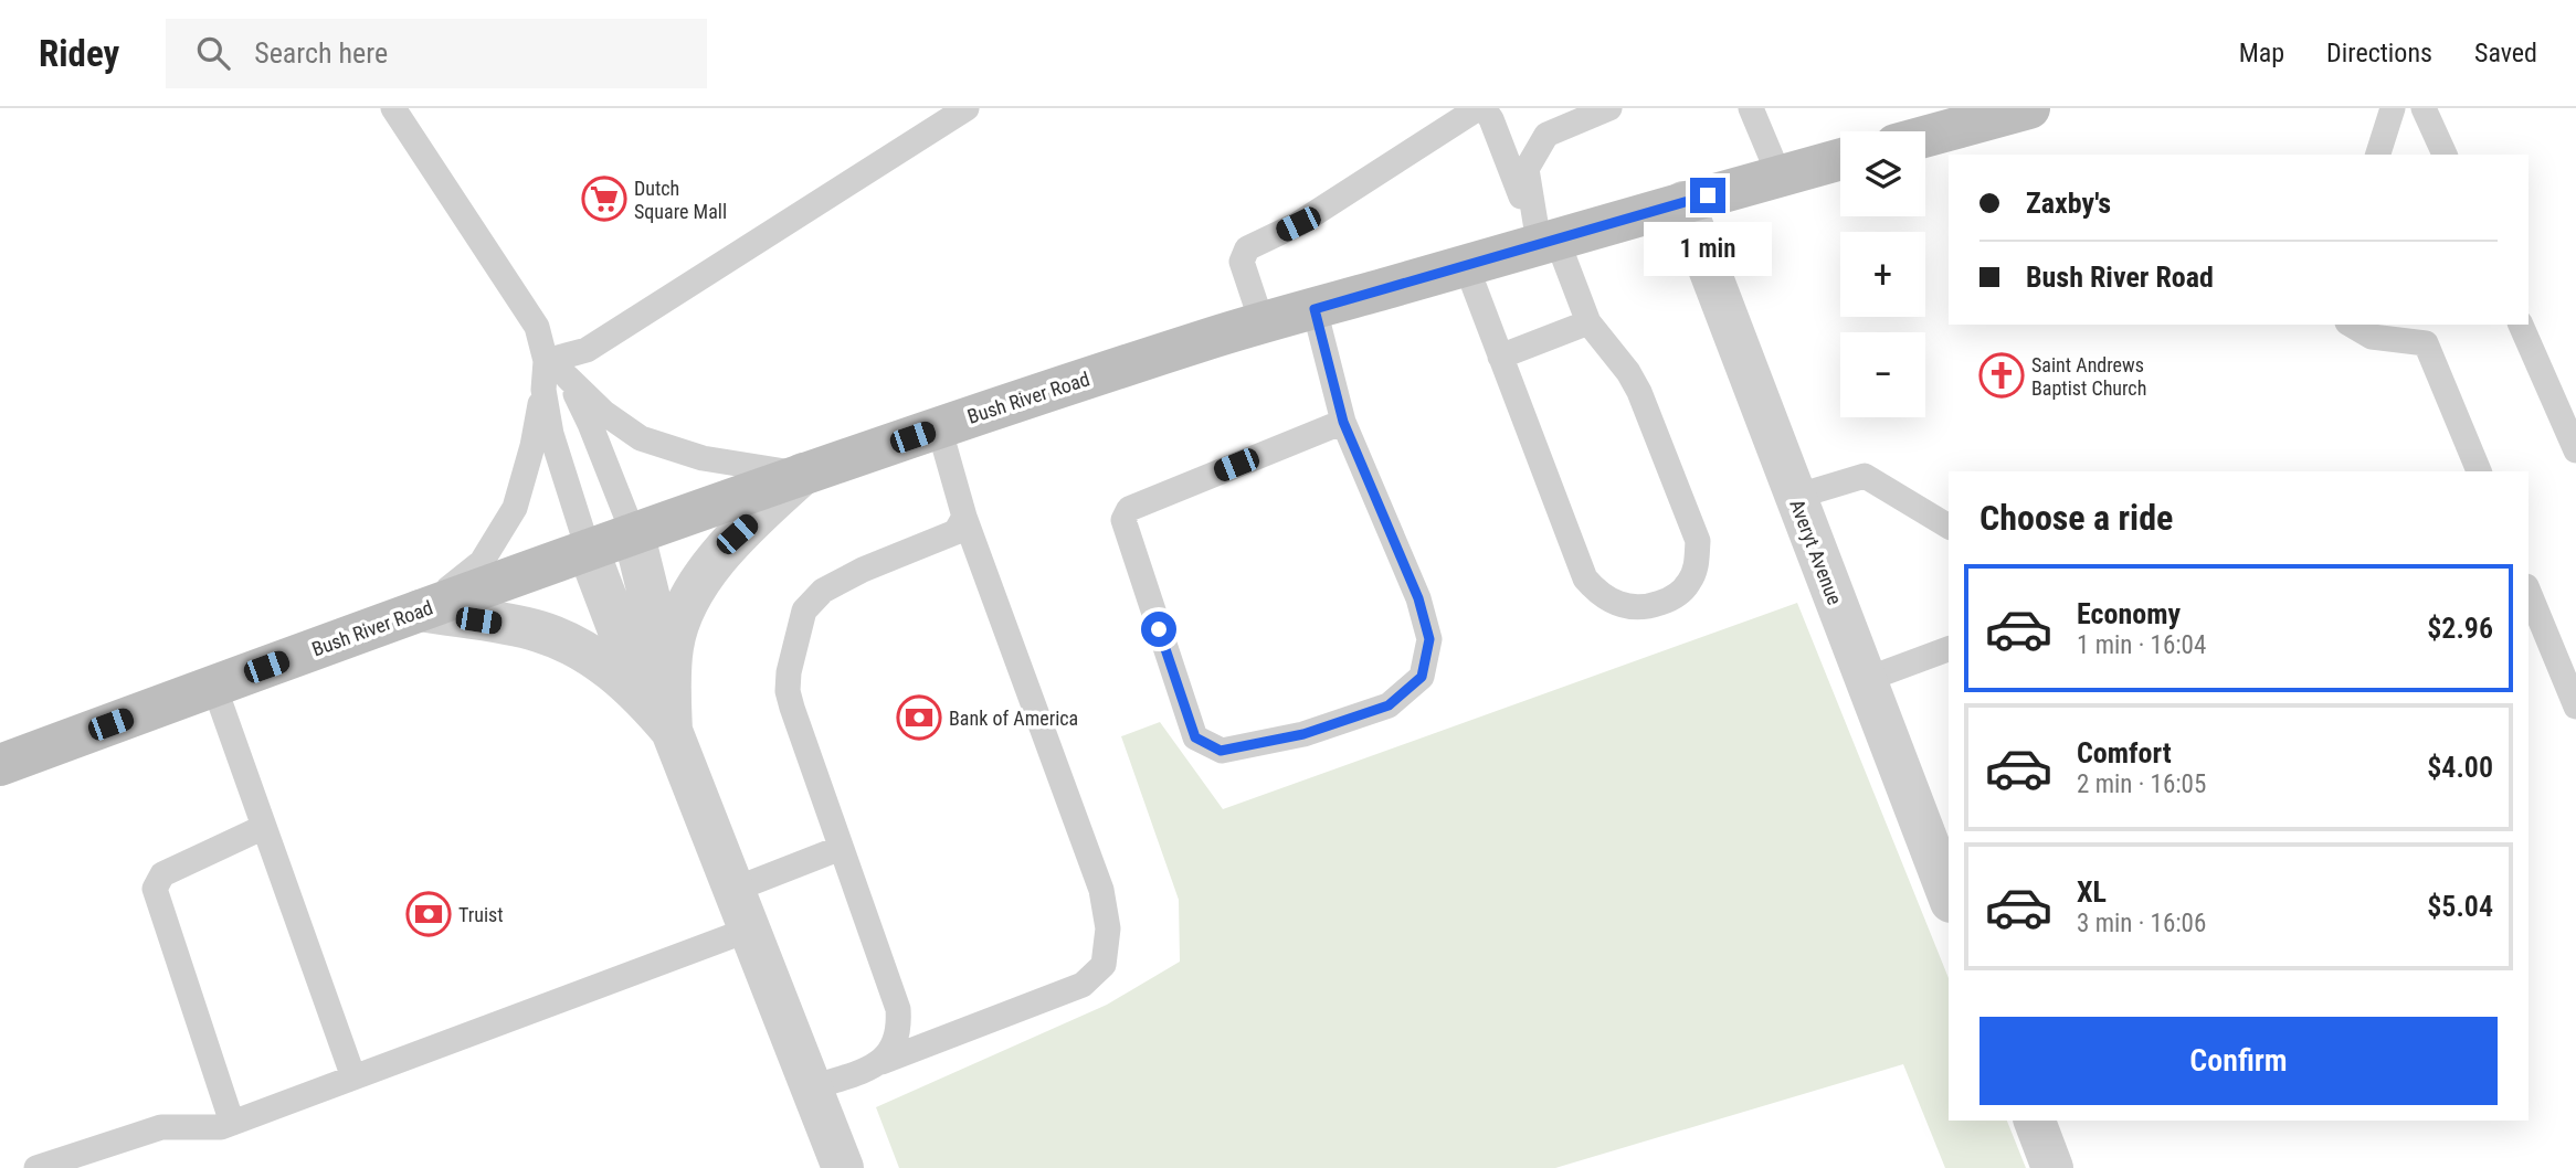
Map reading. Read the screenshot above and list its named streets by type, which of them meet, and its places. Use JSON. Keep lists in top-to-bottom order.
{
  "streets": {
    "main road": ["Bush River Road"],
    "street": ["Averyt Avenue"]
  },
  "crossings": [
    ["Bush River Road", "Averyt Avenue"]
  ],
  "places": {
    "supermarket": ["Dutch Square Mall"],
    "church": ["Saint Andrews Baptist Church"],
    "bank": ["Bank of America", "Truist"]
  },
  "page": {
    "header": "Ridey",
    "search": "Search here",
    "nav": ["Map", "Directions", "Saved"],
    "map_buttons": ["+", "−"],
    "banner": ["Zaxby's", "Bush River Road"],
    "bubble": "1 min",
    "heading": "Choose a ride",
    "list": [
      {
        "name": "Economy",
        "note": "1 min · 16:04",
        "value": "$2.96"
      },
      {
        "name": "Comfort",
        "note": "2 min · 16:05",
        "value": "$4.00"
      },
      {
        "name": "XL",
        "note": "3 min · 16:06",
        "value": "$5.04"
      }
    ],
    "buttons": "Confirm"
  }
}
